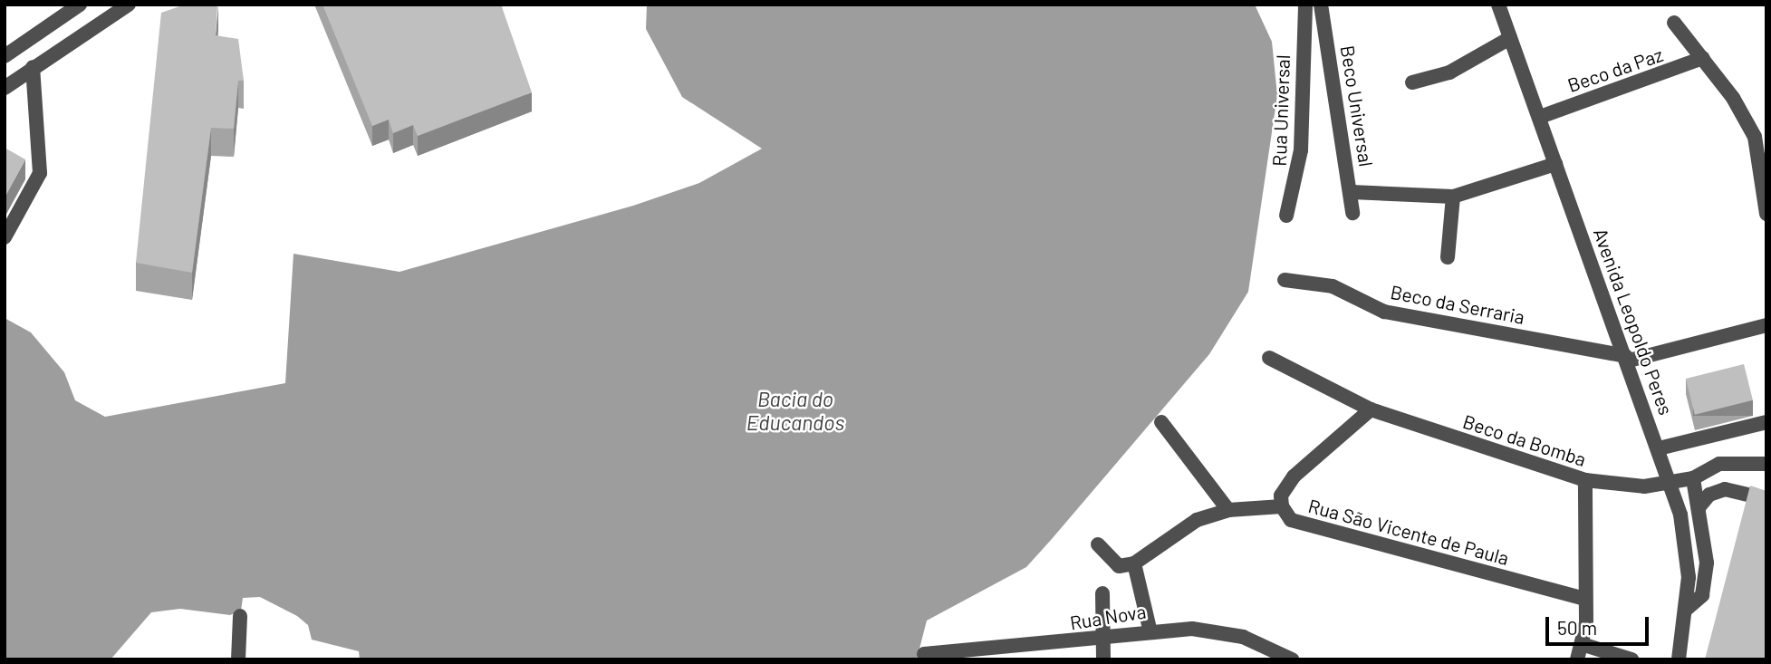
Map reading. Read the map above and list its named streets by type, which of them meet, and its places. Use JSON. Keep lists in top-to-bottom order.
{
  "streets": {
    "street": [
      "Beco da Paz",
      "Beco Universal",
      "Rua Universal",
      "Beco da Serraria",
      "Avenida Leopoldo Peres",
      "Beco da Bomba",
      "Rua São Vicente de Paula",
      "Rua Nova"
    ]
  },
  "crossings": [
    ["Beco da Paz", "Avenida Leopoldo Peres"],
    ["Beco da Serraria", "Avenida Leopoldo Peres"],
    ["Avenida Leopoldo Peres", "Beco da Bomba"]
  ],
  "water": ["Bacia do Educandos"],
  "scale_bar": "50 m"
}
